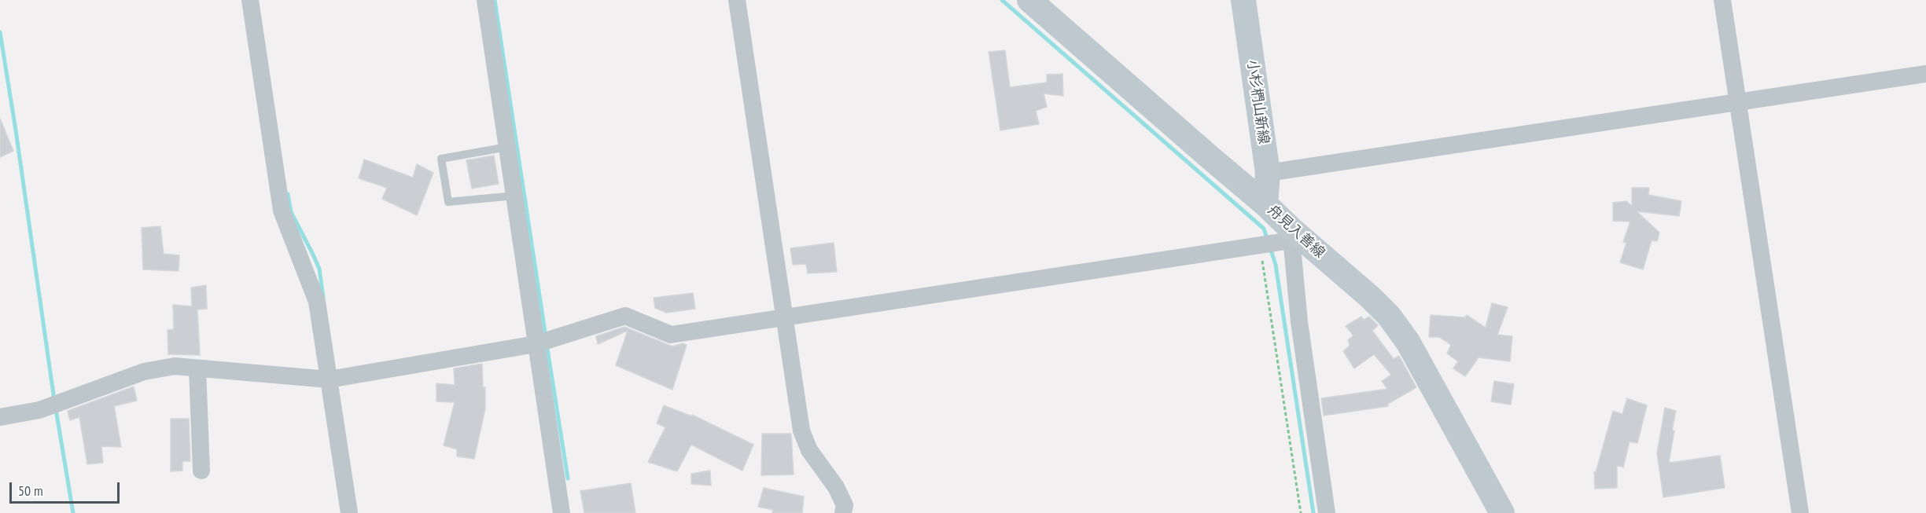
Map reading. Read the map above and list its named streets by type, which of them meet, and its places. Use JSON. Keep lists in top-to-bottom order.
{
  "streets": {
    "main road": ["小杉椚山新線", "舟見入善線"]
  },
  "crossings": [
    ["小杉椚山新線", "舟見入善線"]
  ],
  "scale_bar": "50 m"
}
